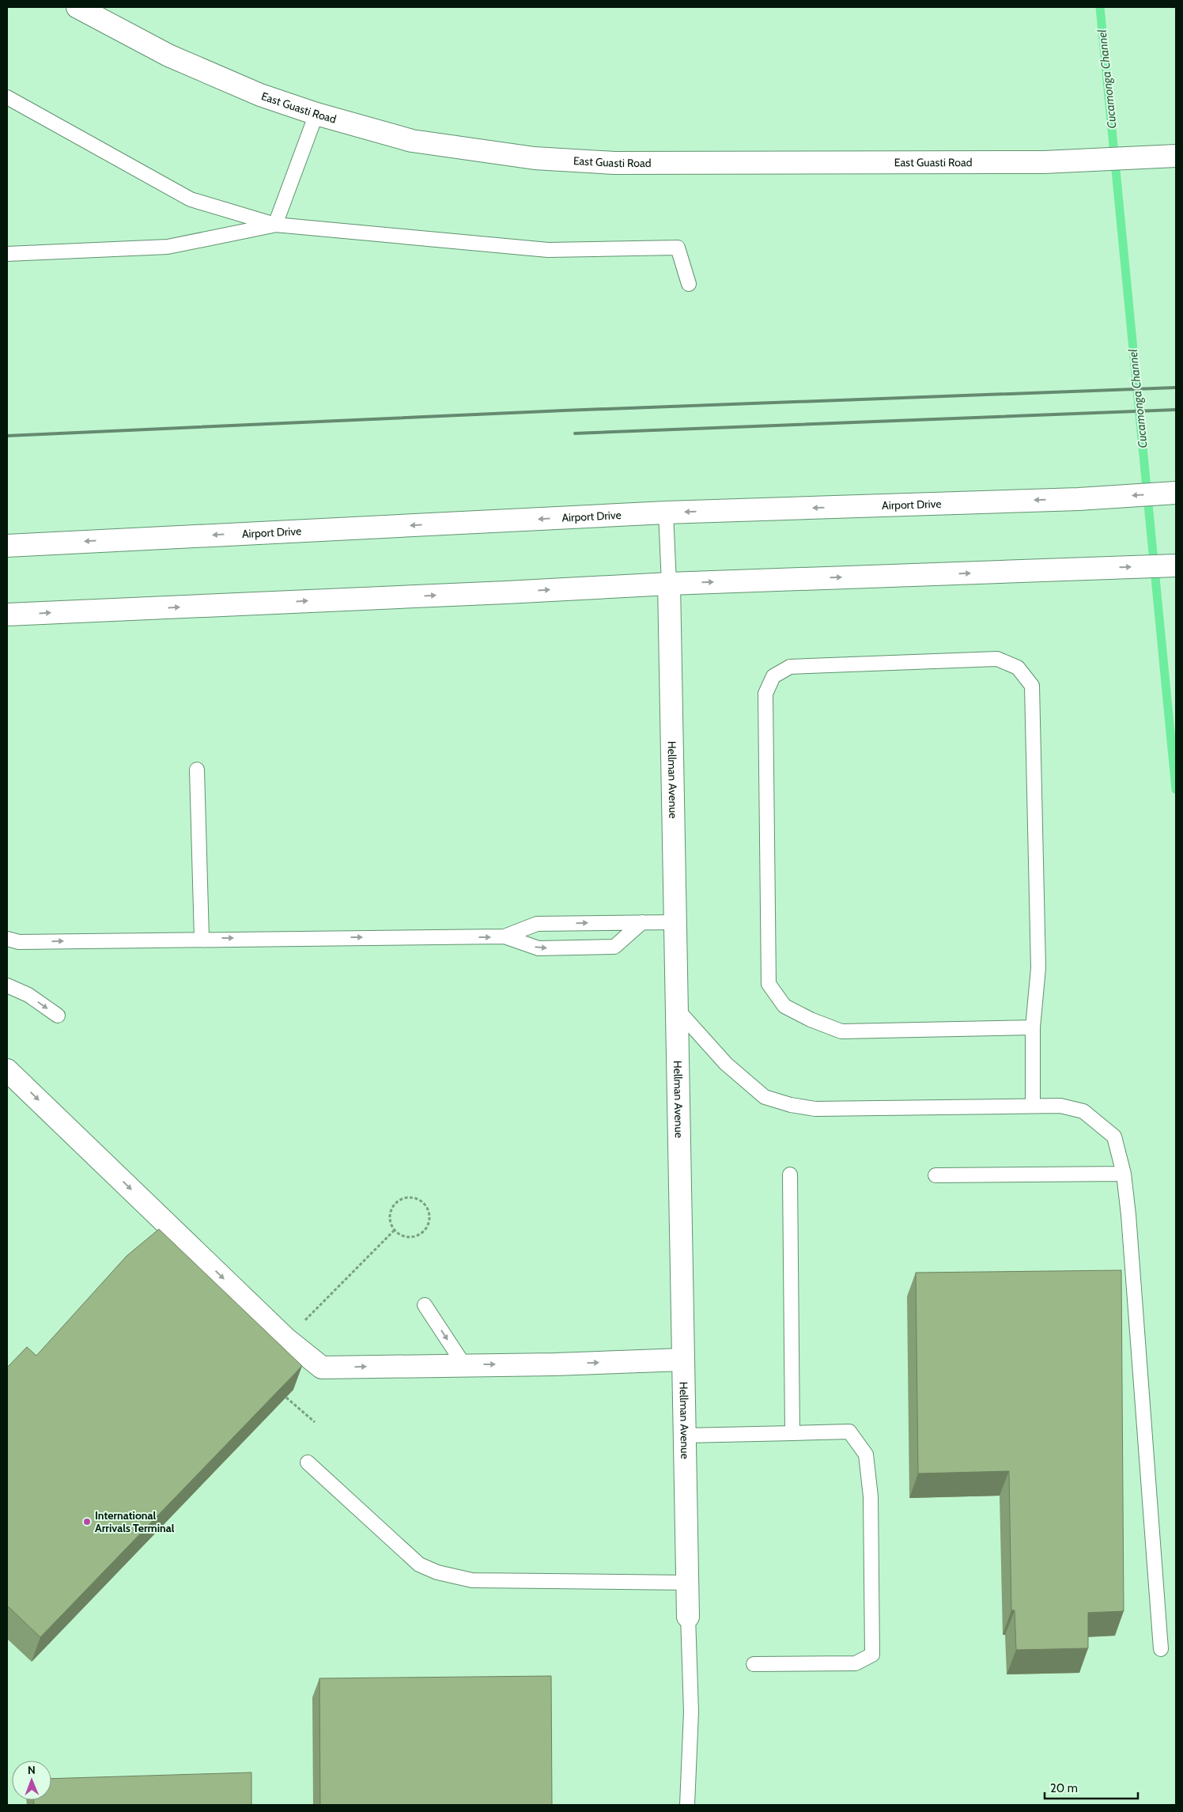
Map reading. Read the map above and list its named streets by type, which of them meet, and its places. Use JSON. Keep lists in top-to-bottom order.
{
  "streets": {
    "street": ["East Guasti Road", "Airport Drive", "Hellman Avenue"]
  },
  "water": ["Cucamonga Channel"],
  "places": ["International Arrivals Terminal"],
  "scale_bar": "20 m",
  "north": "top"
}
